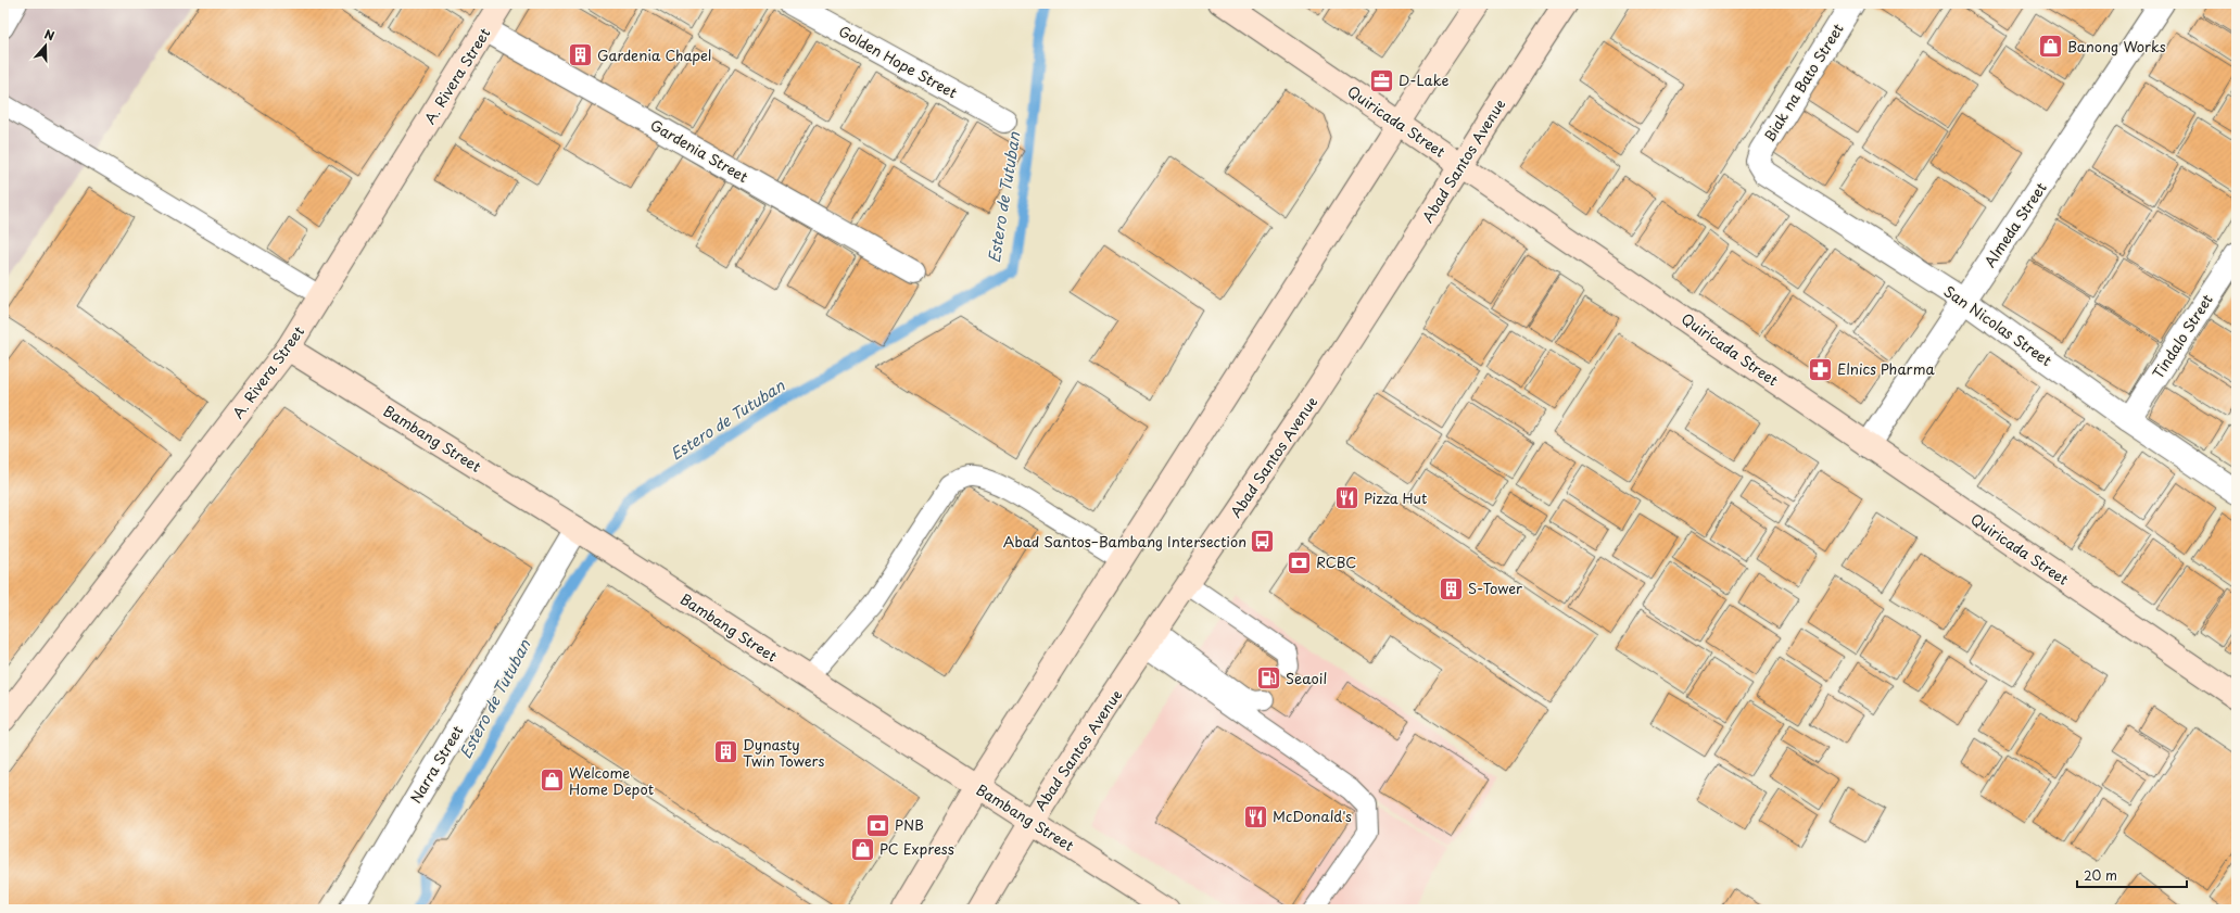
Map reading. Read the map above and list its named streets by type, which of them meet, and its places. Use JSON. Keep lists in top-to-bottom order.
{
  "streets": {
    "street": [
      "Golden Hope Street",
      "A. Rivera Street",
      "Biak na Bato Street",
      "Quiricada Street",
      "Gardenia Street",
      "Abad Santos Avenue",
      "Almeda Street",
      "San Nicolas Street",
      "Tindalo Street",
      "Bambang Street",
      "Narra Street"
    ]
  },
  "crossings": [
    ["A. Rivera Street", "Gardenia Street"],
    ["A. Rivera Street", "Bambang Street"],
    ["Biak na Bato Street", "San Nicolas Street"],
    ["Quiricada Street", "Abad Santos Avenue"],
    ["Quiricada Street", "Almeda Street"],
    ["Abad Santos Avenue", "Bambang Street"],
    ["Almeda Street", "San Nicolas Street"],
    ["San Nicolas Street", "Tindalo Street"],
    ["Bambang Street", "Narra Street"]
  ],
  "water": ["Estero de Tutuban"],
  "places": {
    "shop": ["Banong Works", "Welcome Home Depot", "PC Express"],
    "building": ["Gardenia Chapel", "S-Tower", "Dynasty Twin Towers"],
    "office": ["D-Lake"],
    "pharmacy": ["Elnics Pharma"],
    "restaurant": ["Pizza Hut", "McDonald's"],
    "bus stop": ["Abad Santos–Bambang Intersection"],
    "bank": ["RCBC", "PNB"],
    "fuel station": ["Seaoil"]
  },
  "scale_bar": "20 m",
  "north": "top"
}
